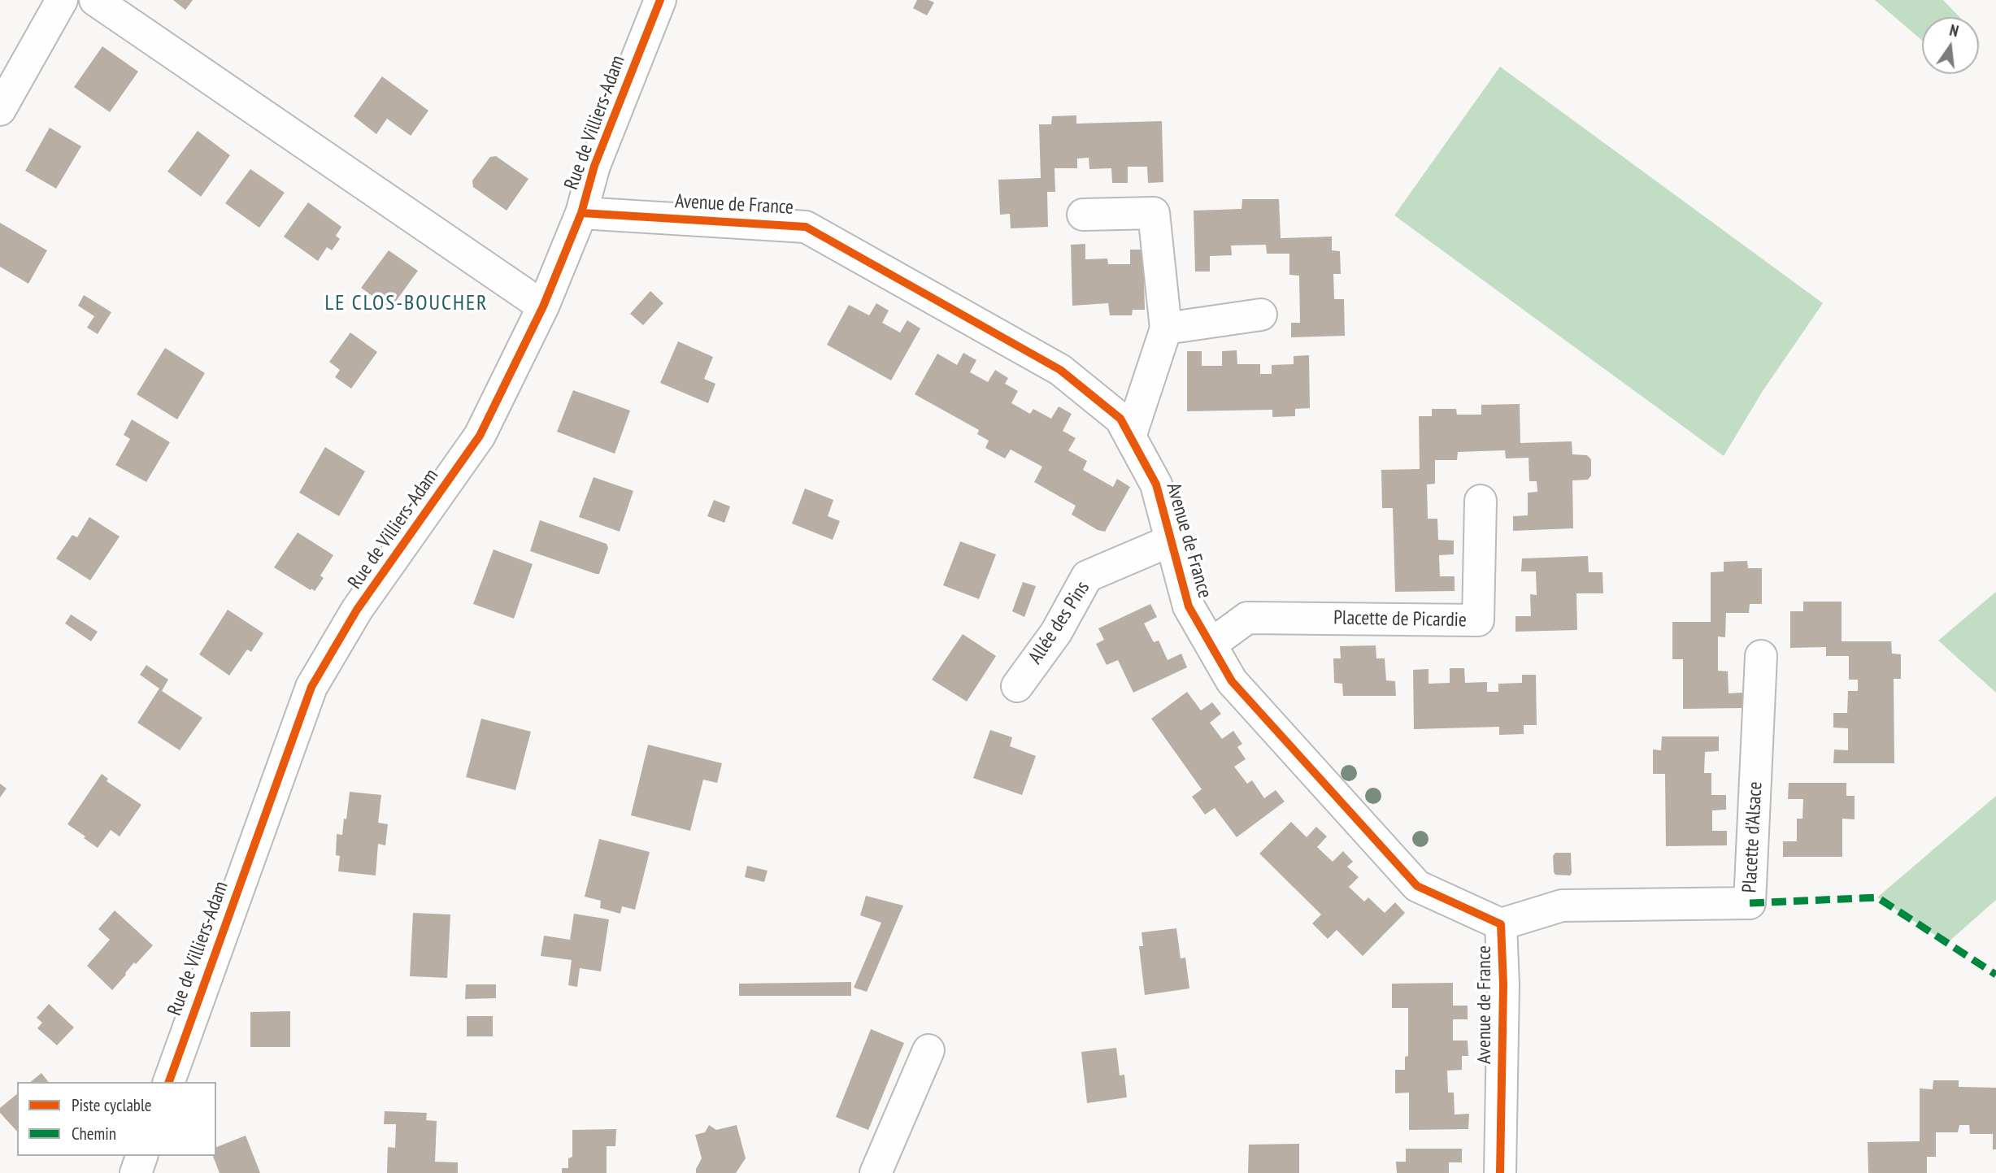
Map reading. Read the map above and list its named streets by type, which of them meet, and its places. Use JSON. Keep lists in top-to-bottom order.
{
  "streets": {
    "street": [
      "Rue de Villiers-Adam",
      "Avenue de France",
      "Placette de Picardie",
      "Allée des Pins",
      "Placette d'Alsace"
    ]
  },
  "crossings": [
    ["Rue de Villiers-Adam", "Avenue de France"],
    ["Avenue de France", "Placette de Picardie"],
    ["Avenue de France", "Allée des Pins"],
    ["Avenue de France", "Placette d'Alsace"]
  ],
  "districts": ["LE CLOS-BOUCHER"],
  "legend": ["Piste cyclable", "Chemin"],
  "north": "top"
}
